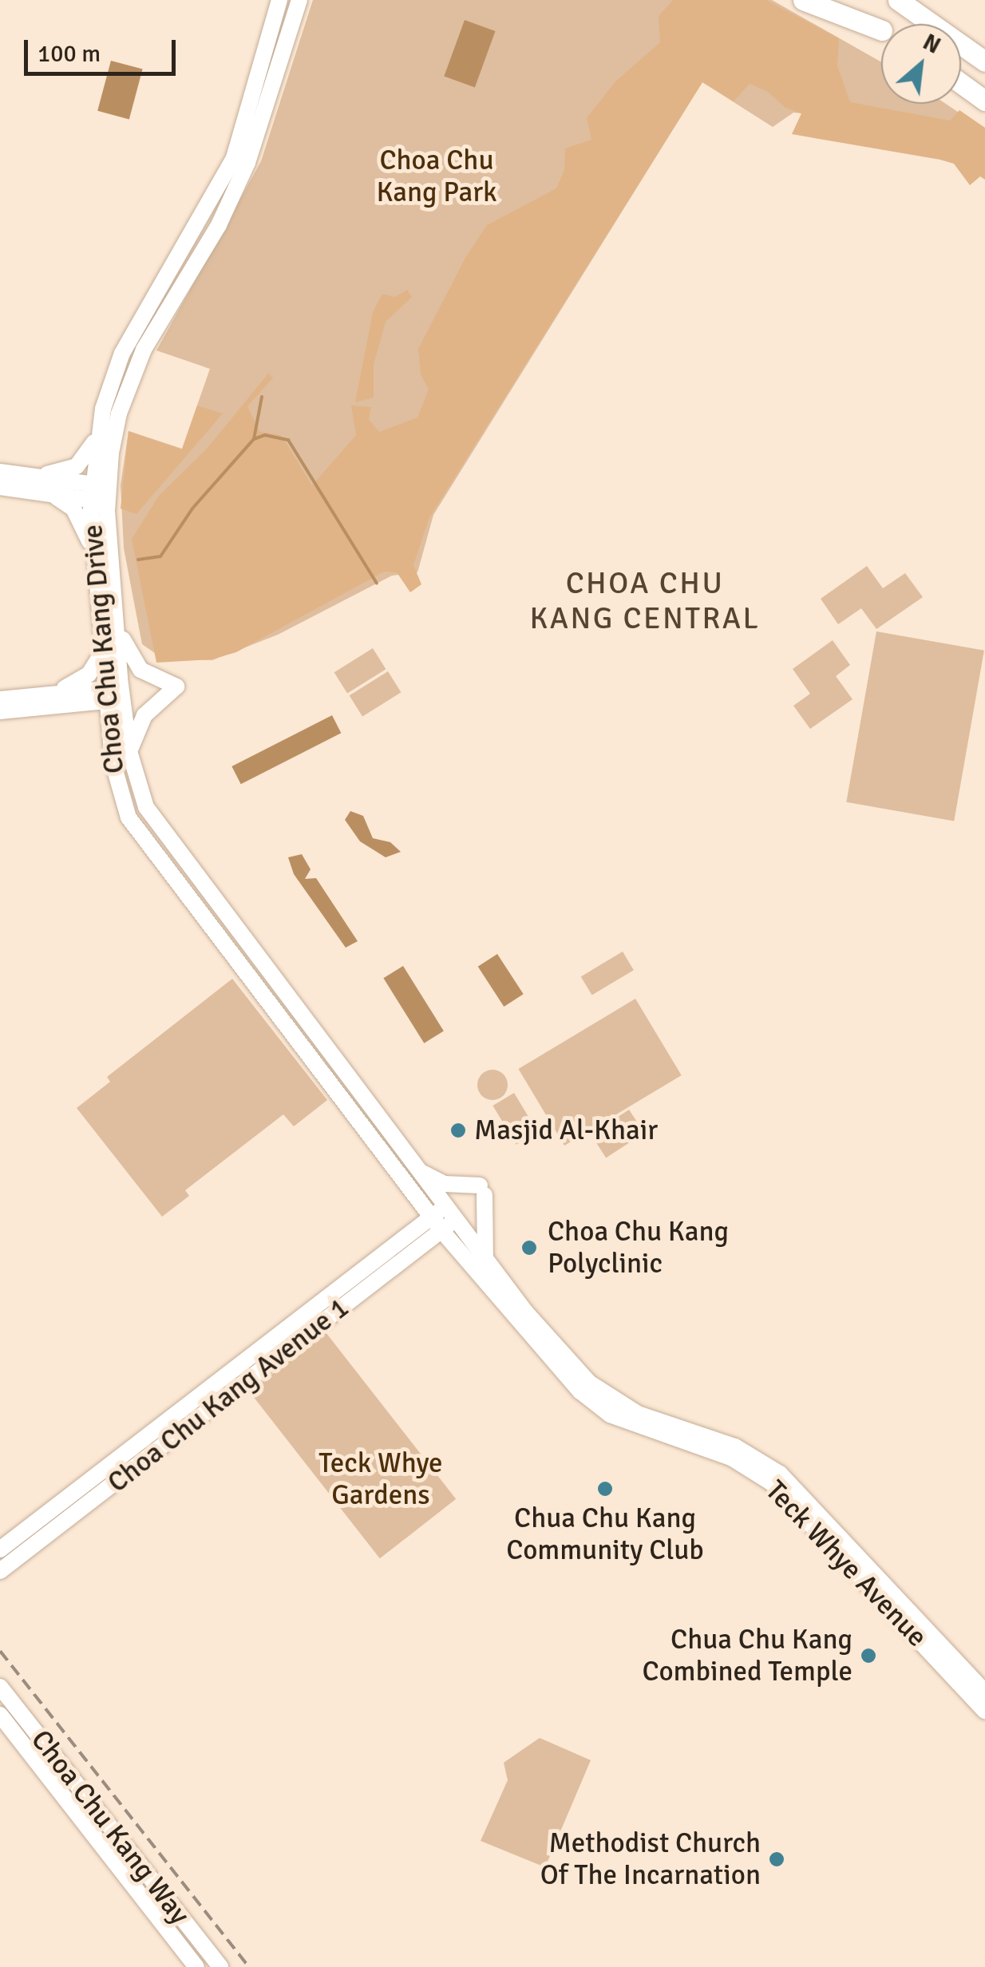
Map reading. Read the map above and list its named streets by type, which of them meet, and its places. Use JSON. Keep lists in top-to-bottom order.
{
  "streets": {
    "main road": [
      "Choa Chu Kang Drive",
      "Choa Chu Kang Avenue 1",
      "Teck Whye Avenue",
      "Choa Chu Kang Way"
    ]
  },
  "crossings": [
    ["Choa Chu Kang Drive", "Choa Chu Kang Avenue 1"],
    ["Choa Chu Kang Drive", "Teck Whye Avenue"],
    ["Choa Chu Kang Avenue 1", "Teck Whye Avenue"]
  ],
  "districts": ["CHOA CHU KANG CENTRAL"],
  "parks": ["Choa Chu Kang Park", "Teck Whye Gardens"],
  "places": [
    "Masjid Al-Khair",
    "Choa Chu Kang Polyclinic",
    "Chua Chu Kang Community Club",
    "Chua Chu Kang Combined Temple",
    "Methodist Church Of The Incarnation"
  ],
  "scale_bar": "100 m",
  "north": "top right"
}
